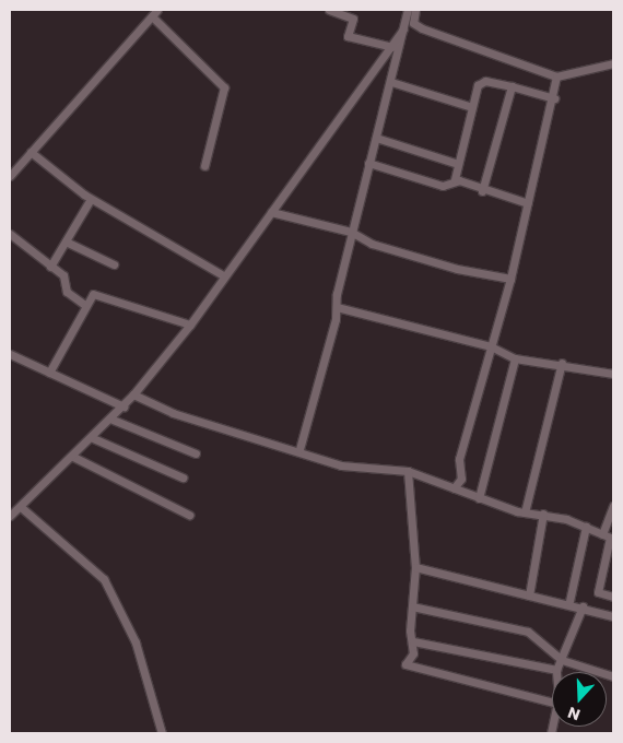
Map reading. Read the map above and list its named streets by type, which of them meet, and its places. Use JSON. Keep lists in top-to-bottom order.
{
  "north": "bottom"
}
